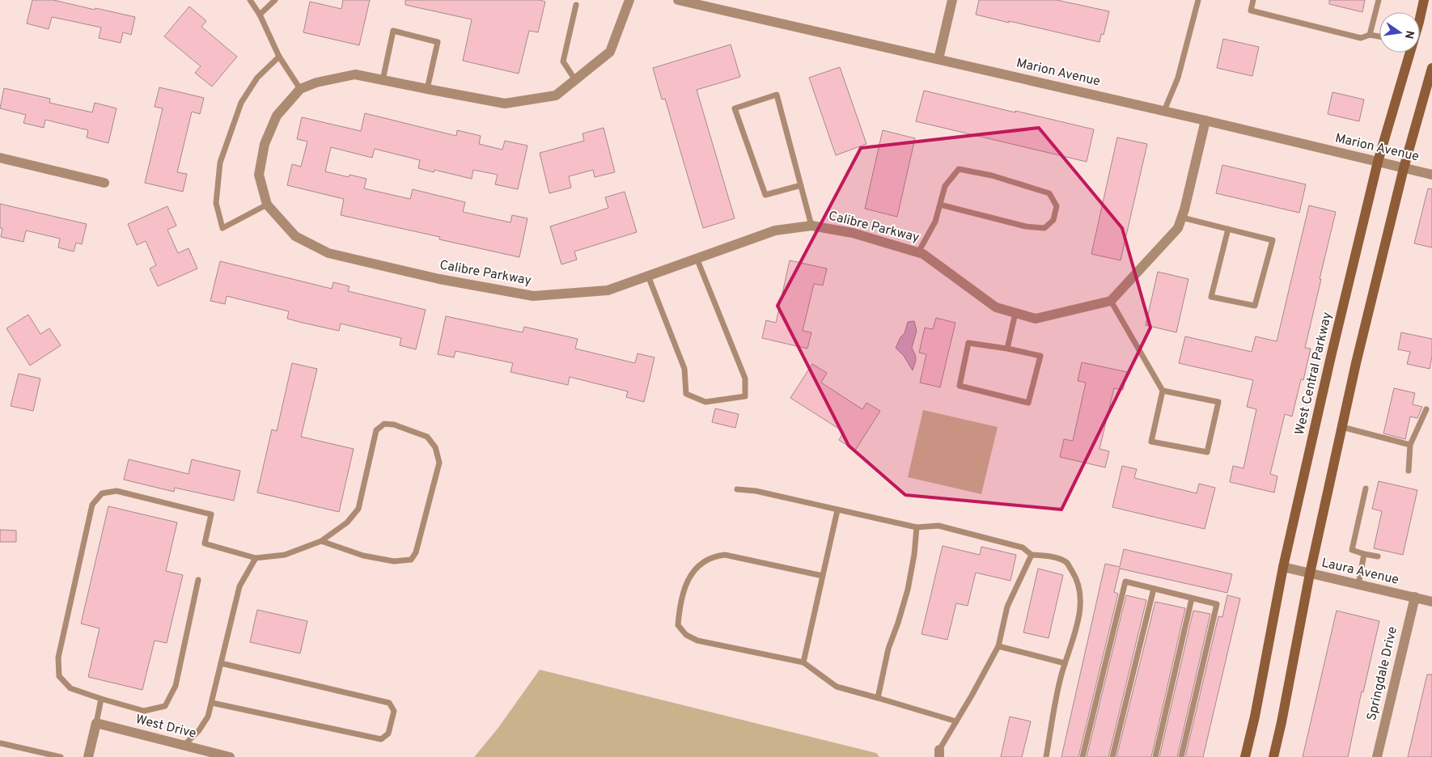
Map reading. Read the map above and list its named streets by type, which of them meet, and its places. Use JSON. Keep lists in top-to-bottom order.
{
  "streets": {
    "main road": ["West Central Parkway"],
    "street": [
      "Marion Avenue",
      "Calibre Parkway",
      "Laura Avenue",
      "Springdale Drive",
      "West Drive"
    ]
  },
  "crossings": [
    ["Marion Avenue", "West Central Parkway"],
    ["West Central Parkway", "Laura Avenue"],
    ["Laura Avenue", "Springdale Drive"]
  ],
  "north": "right"
}
